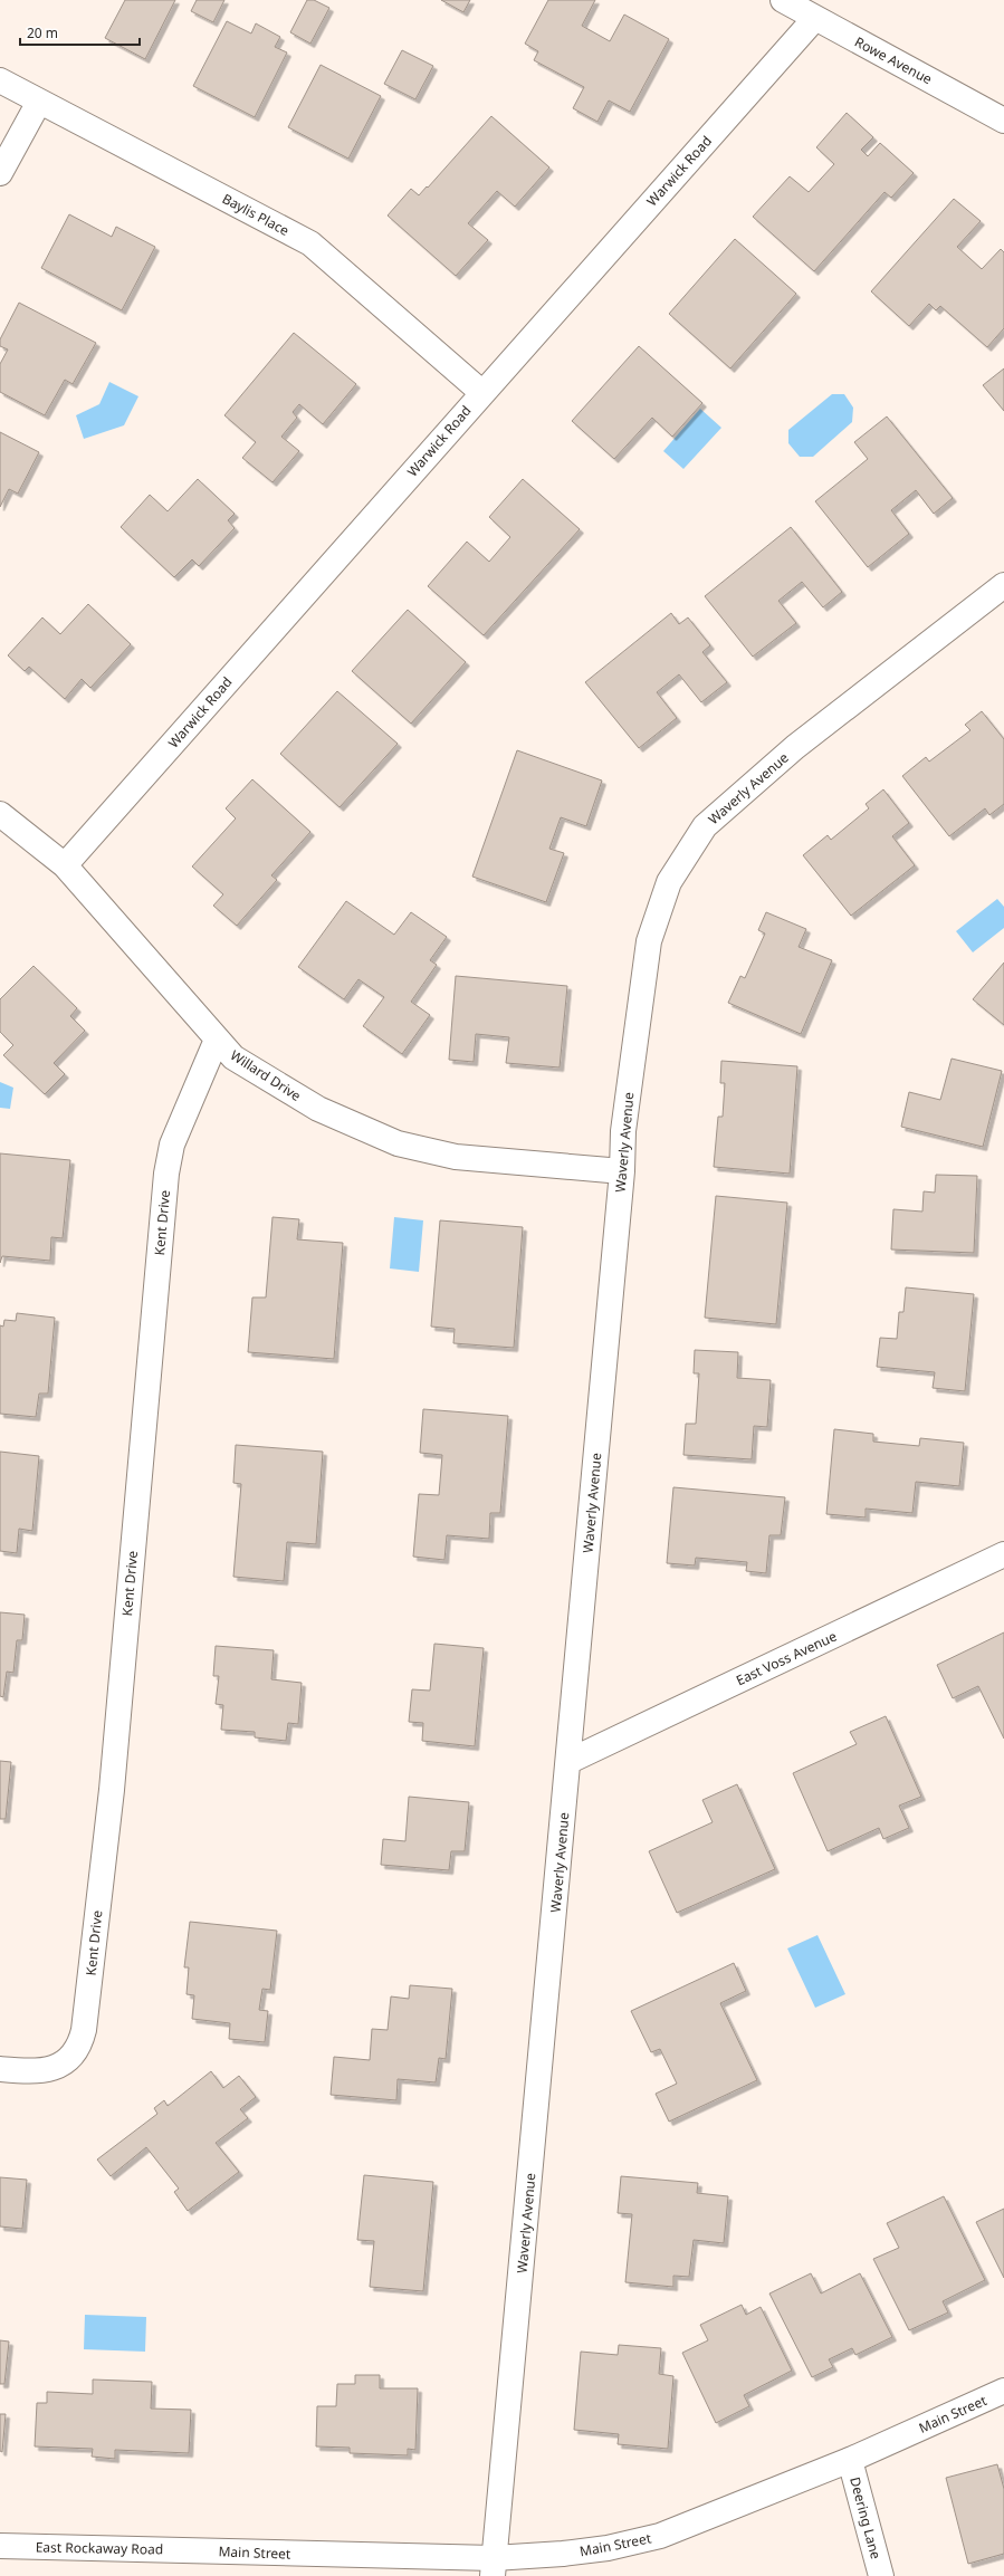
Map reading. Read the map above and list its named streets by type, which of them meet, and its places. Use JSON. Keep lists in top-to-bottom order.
{
  "streets": {
    "street": [
      "Rowe Avenue",
      "Warwick Road",
      "Baylis Place",
      "Waverly Avenue",
      "Willard Drive",
      "Kent Drive",
      "East Voss Avenue",
      "Main Street",
      "Deering Lane",
      "East Rockaway Road"
    ]
  },
  "crossings": [
    ["Rowe Avenue", "Warwick Road"],
    ["Warwick Road", "Baylis Place"],
    ["Warwick Road", "Willard Drive"],
    ["Waverly Avenue", "Willard Drive"],
    ["Waverly Avenue", "East Voss Avenue"],
    ["Waverly Avenue", "Main Street"],
    ["Willard Drive", "Kent Drive"],
    ["Main Street", "Deering Lane"],
    ["Main Street", "East Rockaway Road"]
  ],
  "scale_bar": "20 m"
}
